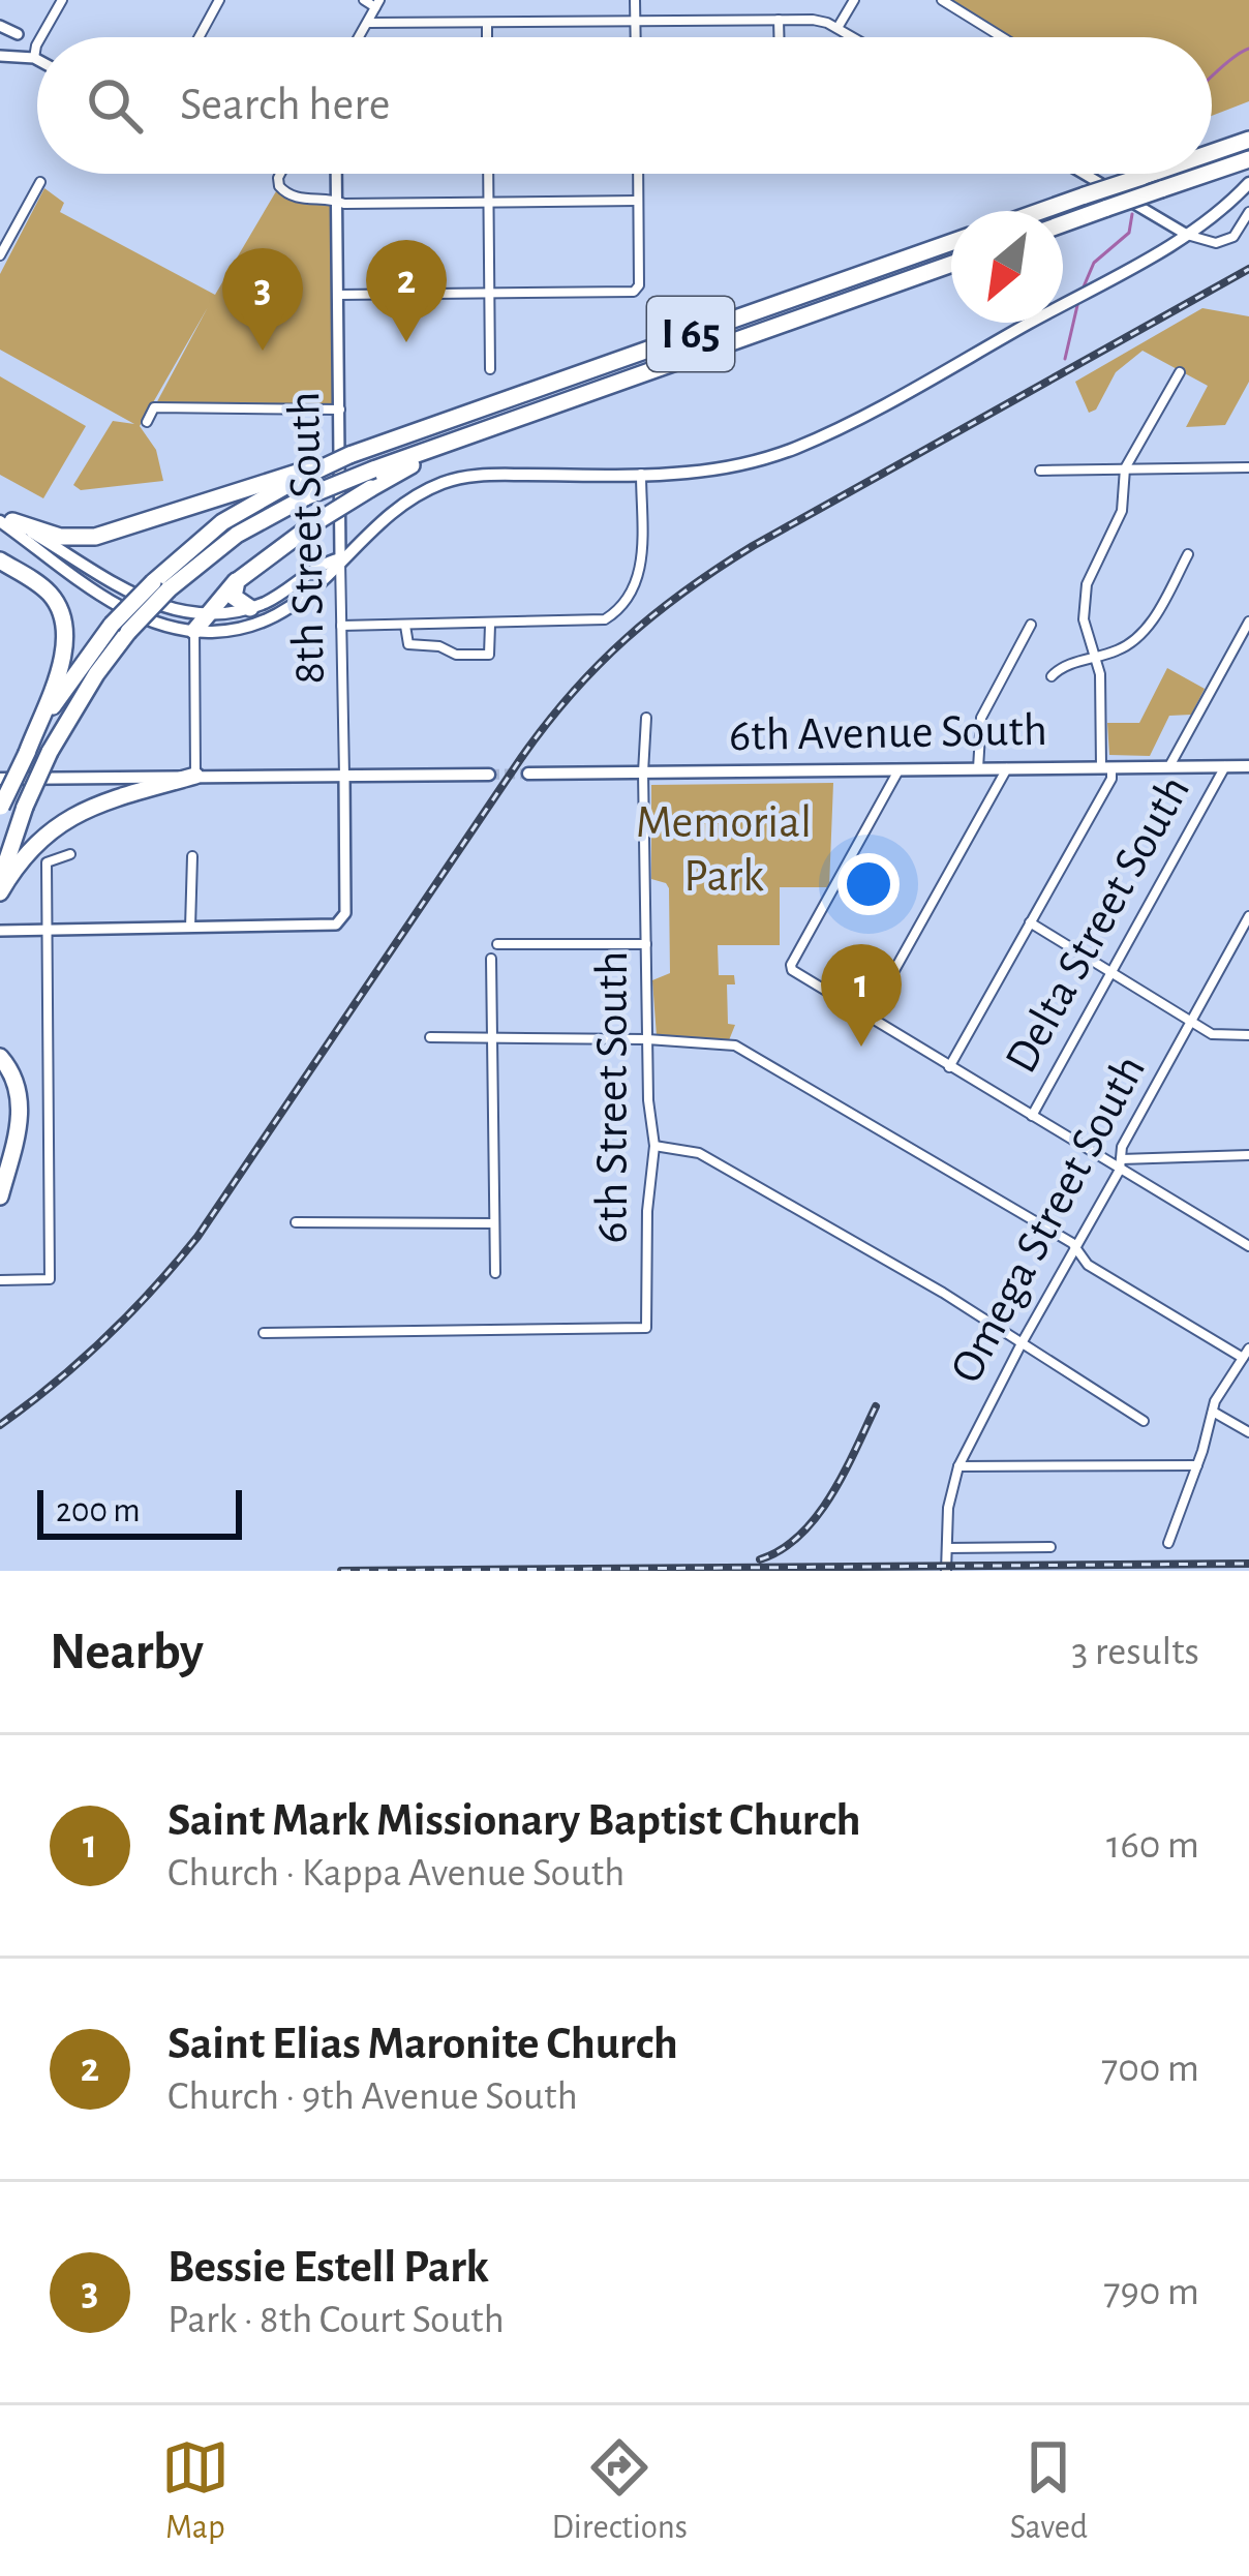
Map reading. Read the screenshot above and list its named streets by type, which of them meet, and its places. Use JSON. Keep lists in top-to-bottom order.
{
  "streets": {
    "highway": ["I 65"],
    "main road": ["6th Avenue South"],
    "street": [
      "8th Street South",
      "Delta Street South",
      "6th Street South",
      "Omega Street South"
    ]
  },
  "crossings": [
    ["6th Avenue South", "Delta Street South"],
    ["6th Avenue South", "6th Street South"]
  ],
  "parks": ["Memorial Park"],
  "scale_bar": "200 m",
  "north": "bottom left",
  "page": {
    "search": "Search here",
    "pins": ["2", "3", "1"],
    "scale": "200 m",
    "heading": ["Nearby", "3 results"],
    "list": [
      {
        "mark": "1",
        "name": "Saint Mark Missionary Baptist Church",
        "note": "Church · Kappa Avenue South",
        "value": "160 m"
      },
      {
        "mark": "2",
        "name": "Saint Elias Maronite Church",
        "note": "Church · 9th Avenue South",
        "value": "700 m"
      },
      {
        "mark": "3",
        "name": "Bessie Estell Park",
        "note": "Park · 8th Court South",
        "value": "790 m"
      }
    ],
    "nav": ["Map", "Directions", "Saved"]
  }
}
